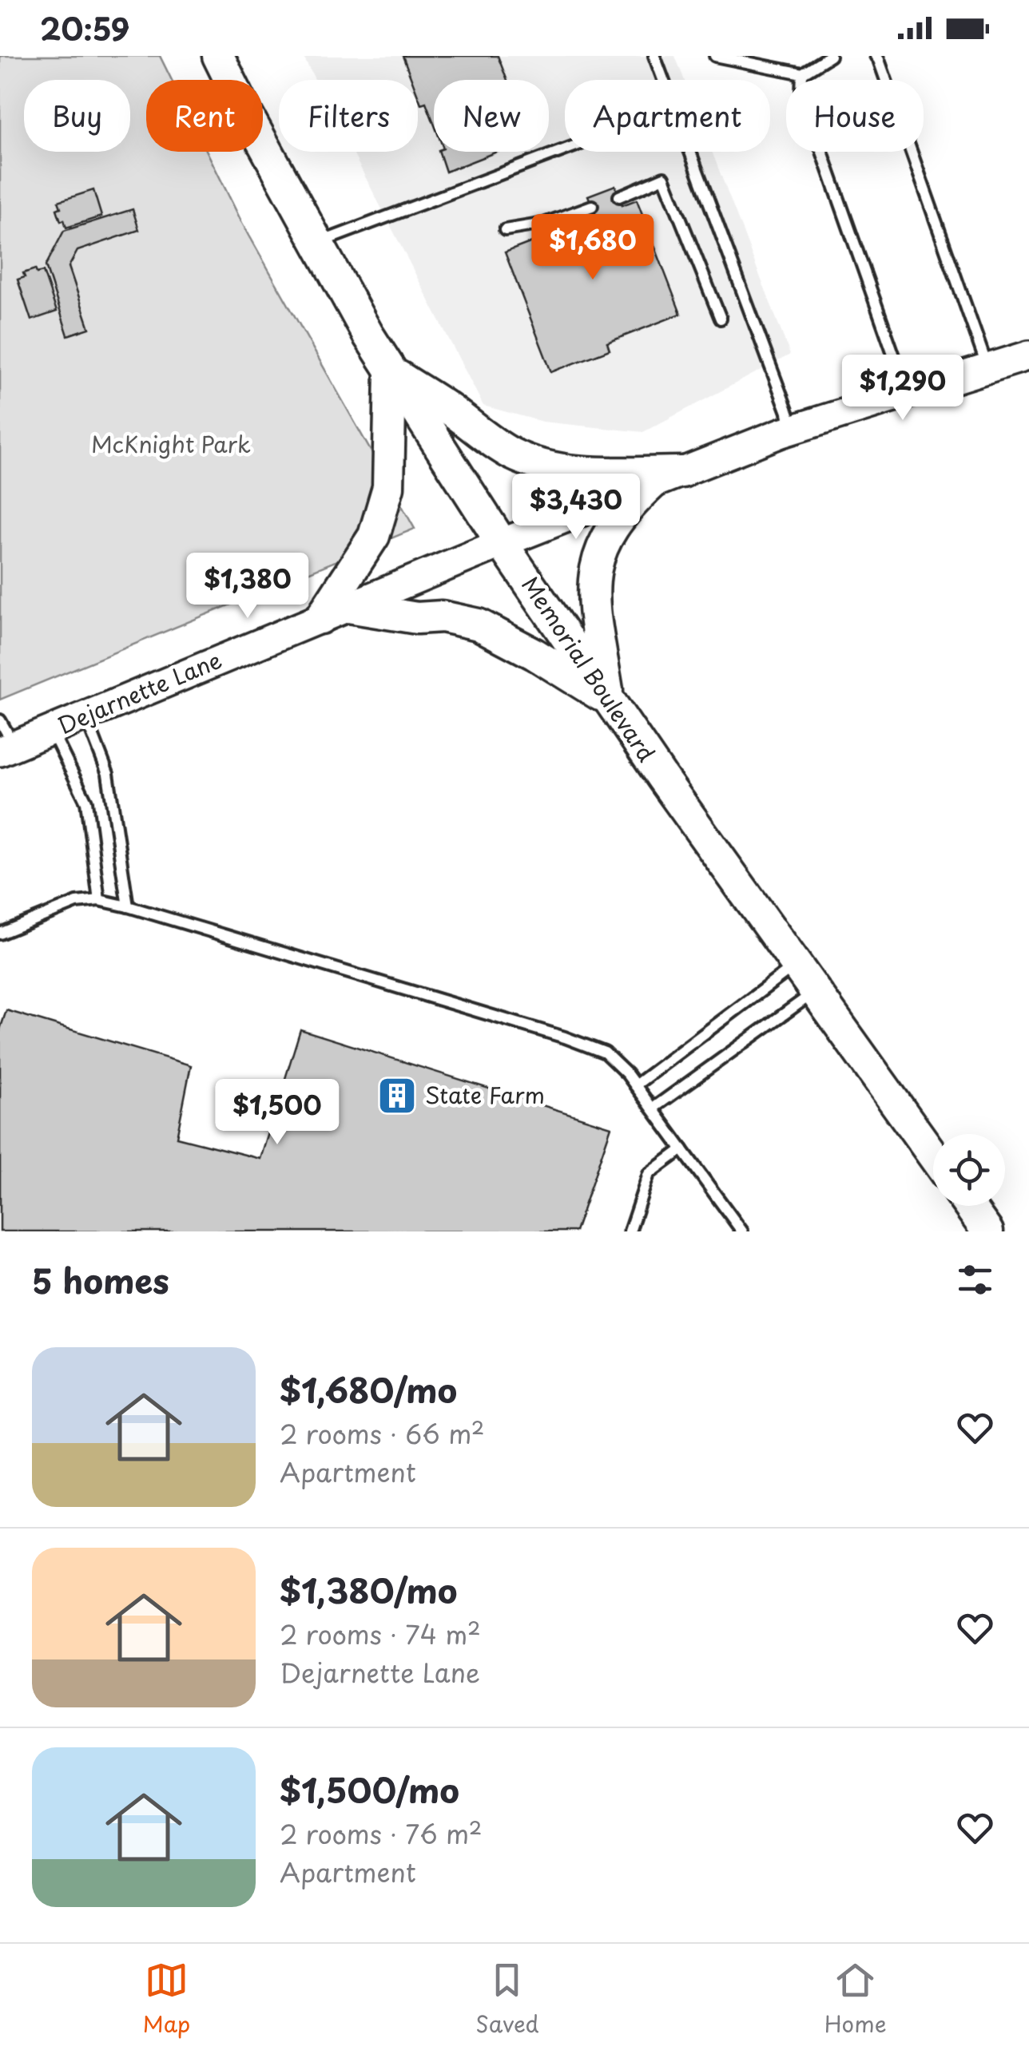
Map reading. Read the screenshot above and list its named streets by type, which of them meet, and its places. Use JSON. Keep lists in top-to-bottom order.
{
  "streets": {
    "main road": ["Memorial Boulevard"],
    "street": ["Dejarnette Lane"]
  },
  "crossings": [
    ["Memorial Boulevard", "Dejarnette Lane"]
  ],
  "parks": ["McKnight Park"],
  "places": {
    "building": ["State Farm"]
  },
  "page": {
    "status": "20:59",
    "chip": [
      "Buy",
      "Rent",
      "Filters",
      "New",
      "Apartment",
      "House"
    ],
    "price": [
      "$1,680",
      "$1,290",
      "$3,430",
      "$1,380",
      "$1,500"
    ],
    "heading": "5 homes",
    "list": [
      {
        "name": "$1,680/mo",
        "note": "2 rooms · 66 m² · Apartment"
      },
      {
        "name": "$1,380/mo",
        "note": "2 rooms · 74 m² · Dejarnette Lane"
      },
      {
        "name": "$1,500/mo",
        "note": "2 rooms · 76 m² · Apartment"
      }
    ],
    "tabs": ["Map", "Saved", "Home"]
  }
}
